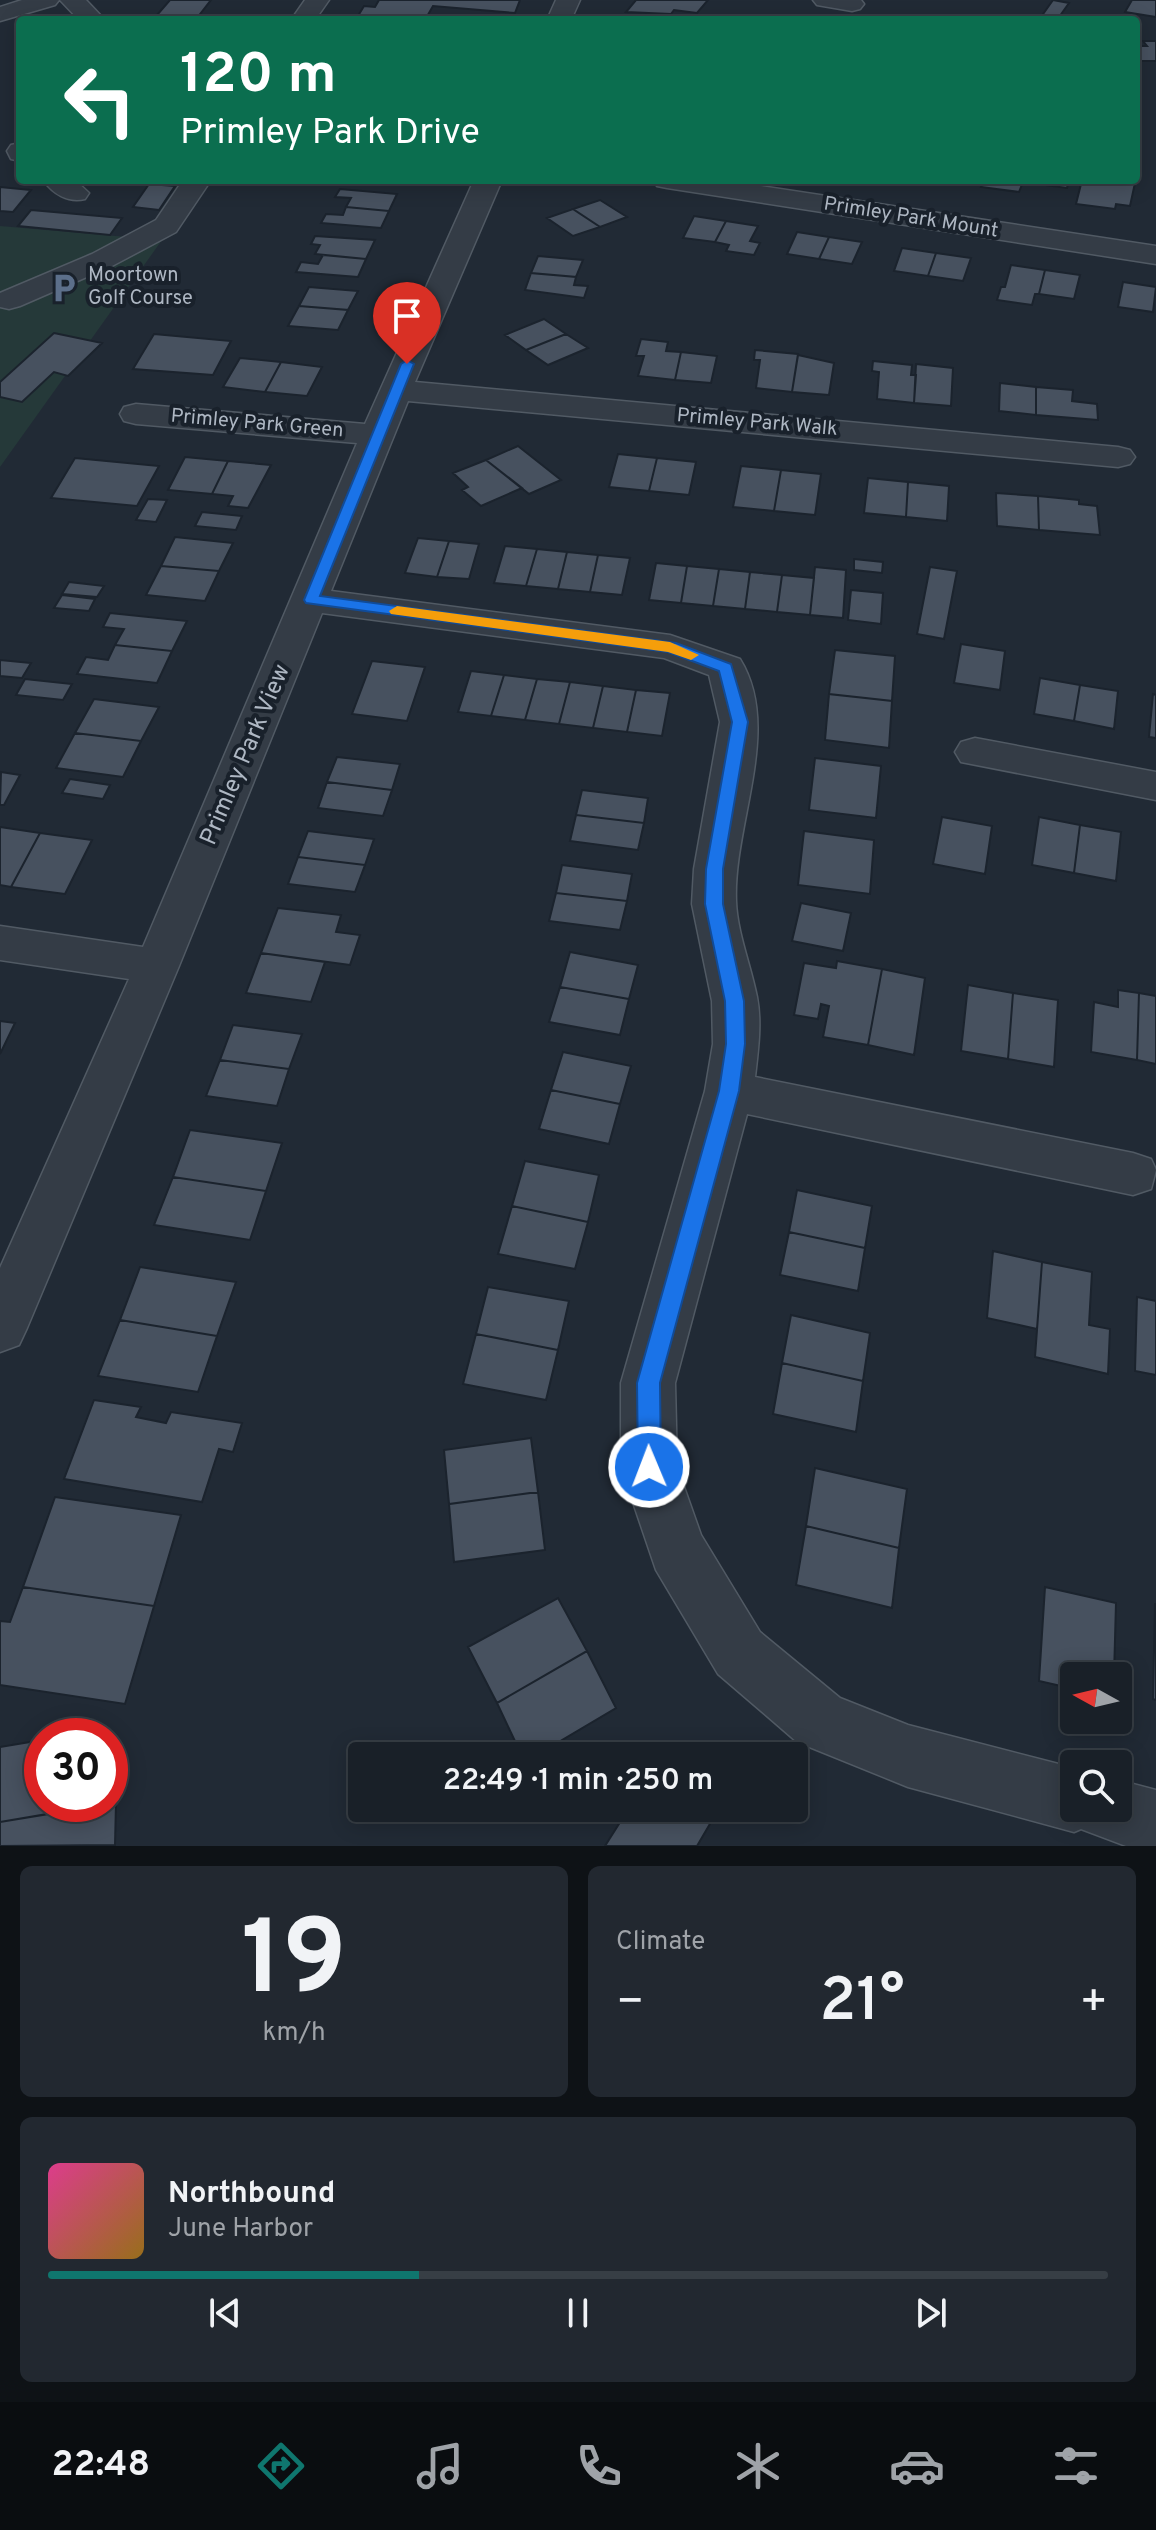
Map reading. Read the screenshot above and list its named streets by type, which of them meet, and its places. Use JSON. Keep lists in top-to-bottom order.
{
  "streets": {
    "street": [
      "Primley Park Mount",
      "Primley Park Walk",
      "Primley Park Green",
      "Primley Park View"
    ]
  },
  "crossings": [
    ["Primley Park Walk", "Primley Park View"],
    ["Primley Park Green", "Primley Park View"]
  ],
  "places": {
    "parking": ["Moortown Golf Course"]
  },
  "north": "left",
  "page": {
    "turn": ["120 m", "Primley Park Drive"],
    "limit": "30",
    "trip": "22:49 · 1 min · 250 m",
    "tile": [
      ["19", "km/h"],
      "Climate"
    ],
    "heat": ["−", "21°", "+"],
    "song": ["Northbound", "June Harbor"],
    "tabs": "22:48"
  }
}
